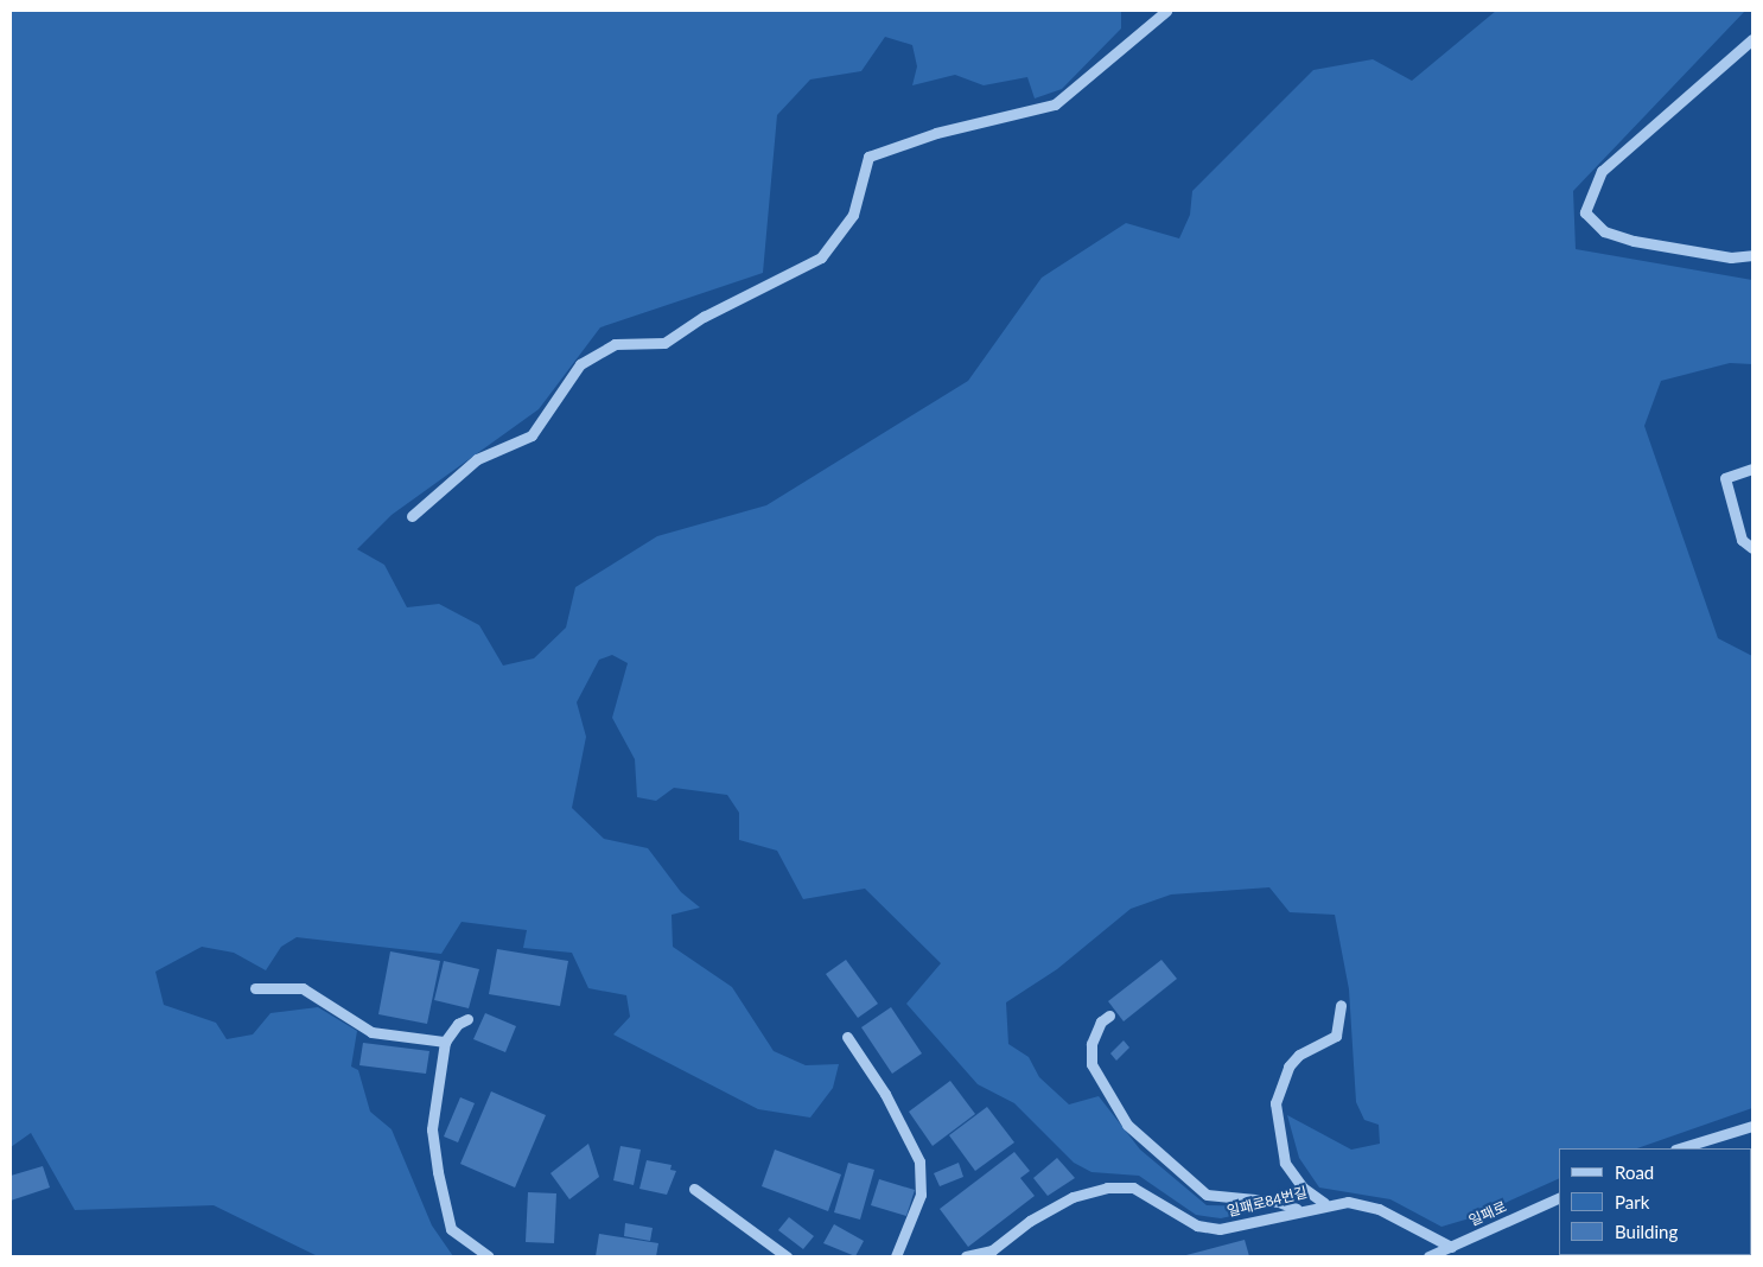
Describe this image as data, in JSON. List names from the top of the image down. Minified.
{"streets":{"street":["일패로84번길","일패로"]},"crossings":[["일패로84번길","일패로"]],"legend":["Road","Park","Building"]}
